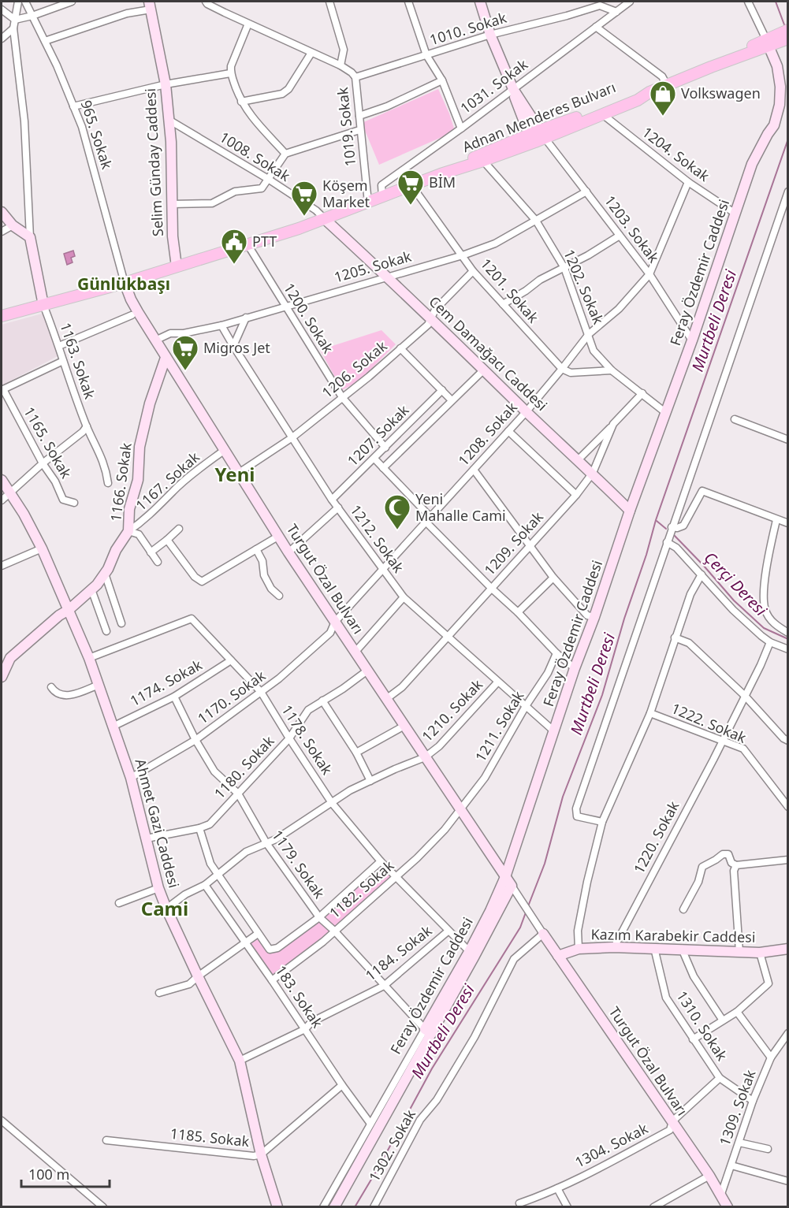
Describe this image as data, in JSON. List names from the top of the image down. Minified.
{"streets":{"main road":["Adnan Menderes Bulvarı"],"street":["1010. Sokak","1031. Sokak","1019. Sokak","965. Sokak","1204. Sokak","1008. Sokak","Selim Günday Caddesi","1203. Sokak","1205. Sokak","Feray Özdemir Caddesi","1202. Sokak","1201. Sokak","1200. Sokak","Cem Damağacı Caddesi","1163. Sokak","1206. Sokak","1208. Sokak","1207. Sokak","1165. Sokak","1167. Sokak","1166. Sokak","1212. Sokak","1209. Sokak","Turgut Özal Bulvarı","1174. Sokak","1170. Sokak","1210. Sokak","1222. Sokak","1211. Sokak","1178. Sokak","1180. Sokak","Ahmet Gazi Caddesi","1220. Sokak","1179. Sokak","1182. Sokak","Kazım Karabekir Caddesi","1184. Sokak","183. Sokak","1310. Sokak","1309. Sokak","1185. Sokak","1302. Sokak","1304. Sokak"]},"crossings":[["1010. Sokak","1031. Sokak"],["1010. Sokak","1019. Sokak"],["1031. Sokak","Adnan Menderes Bulvarı"],["Adnan Menderes Bulvarı","1019. Sokak"],["Adnan Menderes Bulvarı","965. Sokak"],["Adnan Menderes Bulvarı","1204. Sokak"],["Adnan Menderes Bulvarı","1008. Sokak"],["Adnan Menderes Bulvarı","Selim Günday Caddesi"],["Adnan Menderes Bulvarı","1203. Sokak"],["Adnan Menderes Bulvarı","Feray Özdemir Caddesi"],["Adnan Menderes Bulvarı","1202. Sokak"],["Adnan Menderes Bulvarı","1201. Sokak"],["Adnan Menderes Bulvarı","1200. Sokak"],["Adnan Menderes Bulvarı","Cem Damağacı Caddesi"],["Adnan Menderes Bulvarı","1163. Sokak"],["Adnan Menderes Bulvarı","Turgut Özal Bulvarı"],["965. Sokak","Turgut Özal Bulvarı"],["1204. Sokak","Feray Özdemir Caddesi"],["1204. Sokak","1208. Sokak"],["1008. Sokak","Selim Günday Caddesi"],["1008. Sokak","Cem Damağacı Caddesi"],["1203. Sokak","1205. Sokak"],["1203. Sokak","Feray Özdemir Caddesi"],["1203. Sokak","1208. Sokak"],["1205. Sokak","1202. Sokak"],["1205. Sokak","1201. Sokak"],["1205. Sokak","1200. Sokak"],["1205. Sokak","Cem Damağacı Caddesi"],["1205. Sokak","1212. Sokak"],["1205. Sokak","Turgut Özal Bulvarı"],["Feray Özdemir Caddesi","1202. Sokak"],["Feray Özdemir Caddesi","Cem Damağacı Caddesi"],["Feray Özdemir Caddesi","1212. Sokak"],["Feray Özdemir Caddesi","Turgut Özal Bulvarı"],["Feray Özdemir Caddesi","1178. Sokak"],["Feray Özdemir Caddesi","1179. Sokak"],["Feray Özdemir Caddesi","183. Sokak"],["1202. Sokak","1208. Sokak"],["1202. Sokak","1209. Sokak"],["1201. Sokak","1206. Sokak"],["1201. Sokak","1208. Sokak"],["1200. Sokak","1206. Sokak"],["1200. Sokak","1207. Sokak"],["Cem Damağacı Caddesi","1206. Sokak"],["Cem Damağacı Caddesi","1208. Sokak"],["Cem Damağacı Caddesi","1207. Sokak"],["Cem Damağacı Caddesi","1209. Sokak"],["1206. Sokak","1212. Sokak"],["1206. Sokak","Turgut Özal Bulvarı"],["1208. Sokak","1212. Sokak"],["1208. Sokak","Turgut Özal Bulvarı"],["1208. Sokak","1170. Sokak"],["1207. Sokak","1212. Sokak"],["1167. Sokak","1166. Sokak"],["1167. Sokak","Turgut Özal Bulvarı"],["1166. Sokak","Turgut Özal Bulvarı"],["1166. Sokak","Ahmet Gazi Caddesi"],["1212. Sokak","1209. Sokak"],["1212. Sokak","1210. Sokak"],["1212. Sokak","1211. Sokak"],["1209. Sokak","Turgut Özal Bulvarı"],["Turgut Özal Bulvarı","1170. Sokak"],["Turgut Özal Bulvarı","1210. Sokak"],["Turgut Özal Bulvarı","1211. Sokak"],["Turgut Özal Bulvarı","1180. Sokak"],["Turgut Özal Bulvarı","1182. Sokak"],["Turgut Özal Bulvarı","Kazım Karabekir Caddesi"],["Turgut Özal Bulvarı","1309. Sokak"],["Turgut Özal Bulvarı","1302. Sokak"],["Turgut Özal Bulvarı","1304. Sokak"],["1174. Sokak","1178. Sokak"],["1174. Sokak","Ahmet Gazi Caddesi"],["1174. Sokak","1179. Sokak"],["1170. Sokak","1178. Sokak"],["1170. Sokak","Ahmet Gazi Caddesi"],["1170. Sokak","1179. Sokak"],["1210. Sokak","1178. Sokak"],["1210. Sokak","Ahmet Gazi Caddesi"],["1210. Sokak","1179. Sokak"],["1210. Sokak","183. Sokak"],["1222. Sokak","1220. Sokak"],["1211. Sokak","1182. Sokak"],["1178. Sokak","1180. Sokak"],["1178. Sokak","Ahmet Gazi Caddesi"],["1178. Sokak","1182. Sokak"],["1178. Sokak","1184. Sokak"],["1180. Sokak","Ahmet Gazi Caddesi"],["1180. Sokak","1179. Sokak"],["Ahmet Gazi Caddesi","1184. Sokak"],["Ahmet Gazi Caddesi","1185. Sokak"],["1220. Sokak","Kazım Karabekir Caddesi"],["1179. Sokak","1182. Sokak"],["1179. Sokak","1184. Sokak"],["1182. Sokak","183. Sokak"],["Kazım Karabekir Caddesi","1310. Sokak"],["1184. Sokak","183. Sokak"],["183. Sokak","1185. Sokak"],["1310. Sokak","1309. Sokak"],["1310. Sokak","1304. Sokak"]],"districts":["Günlükbaşı","Yeni","Cami"],"water":["Murtbeli Deresi","Çerçi Deresi"],"places":{"shop":["Volkswagen"],"supermarket":["BİM","Köşem Market","Migros Jet"],"public building":["PTT"],"mosque":["Yeni Mahalle Cami"]},"scale_bar":"100 m"}
